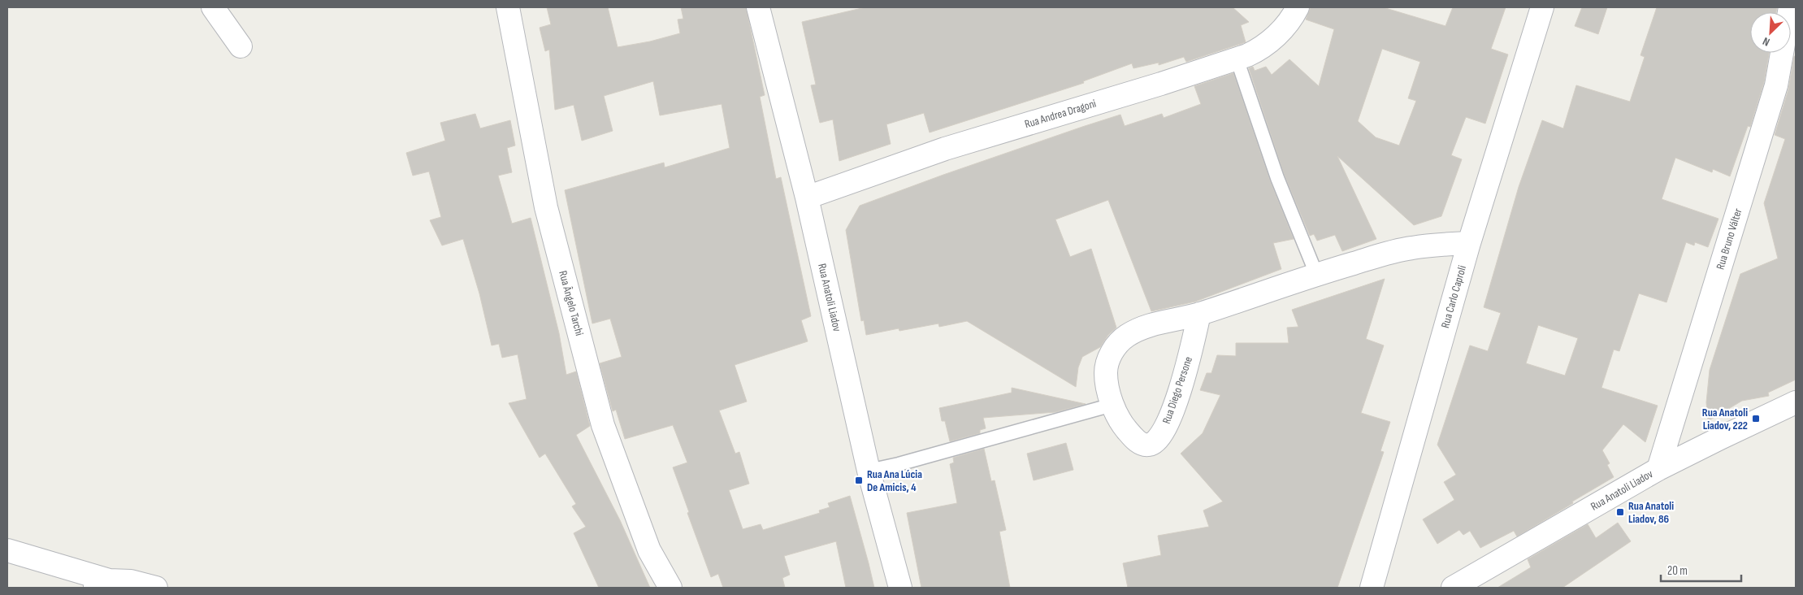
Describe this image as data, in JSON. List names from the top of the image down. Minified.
{"streets":{"street":["Rua Andrea Dragoni","Rua Bruno Válter","Rua Carlo Caproli","Rua Anatoli Liadov","Rua Ângelo Tarchi","Rua Diego Persone"]},"crossings":[["Rua Andrea Dragoni","Rua Anatoli Liadov"],["Rua Bruno Válter","Rua Anatoli Liadov"],["Rua Carlo Caproli","Rua Diego Persone"]],"places":{"transit":["Rua Anatoli Liadov, 222","Rua Ana Lúcia De Amicis, 4","Rua Anatoli Liadov, 86"]},"scale_bar":"20 m","north":"bottom left"}
